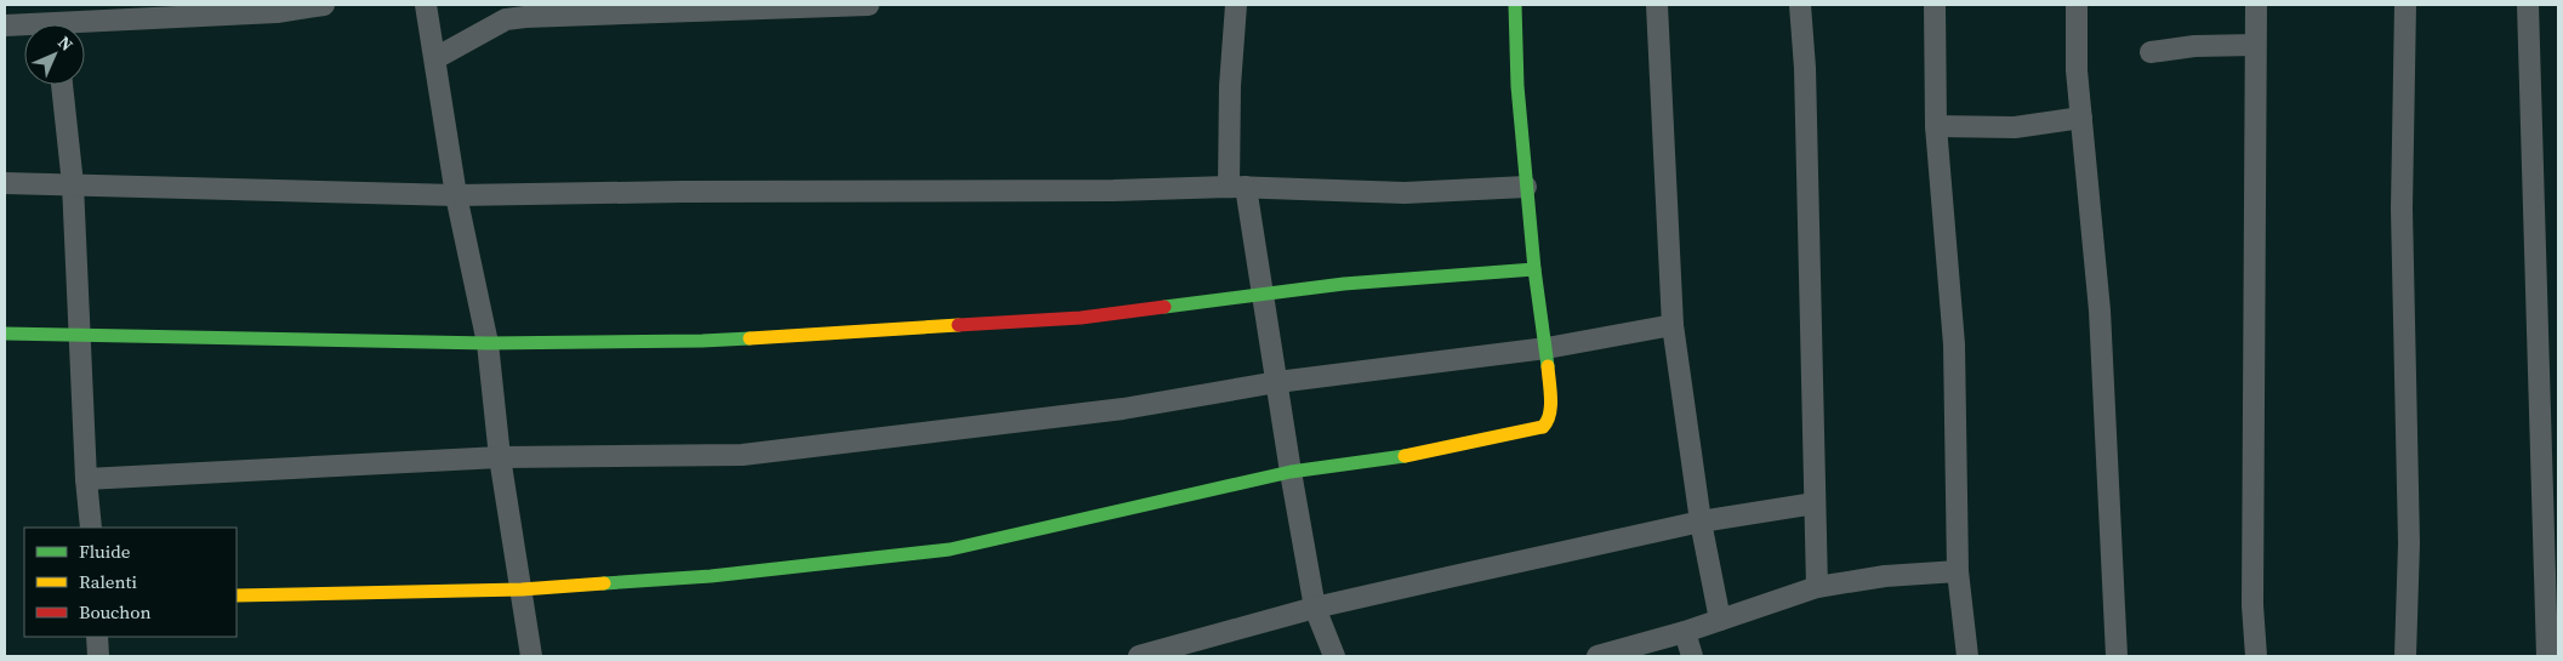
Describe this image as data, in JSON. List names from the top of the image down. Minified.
{"legend":["Fluide","Ralenti","Bouchon"],"north":"top right"}
